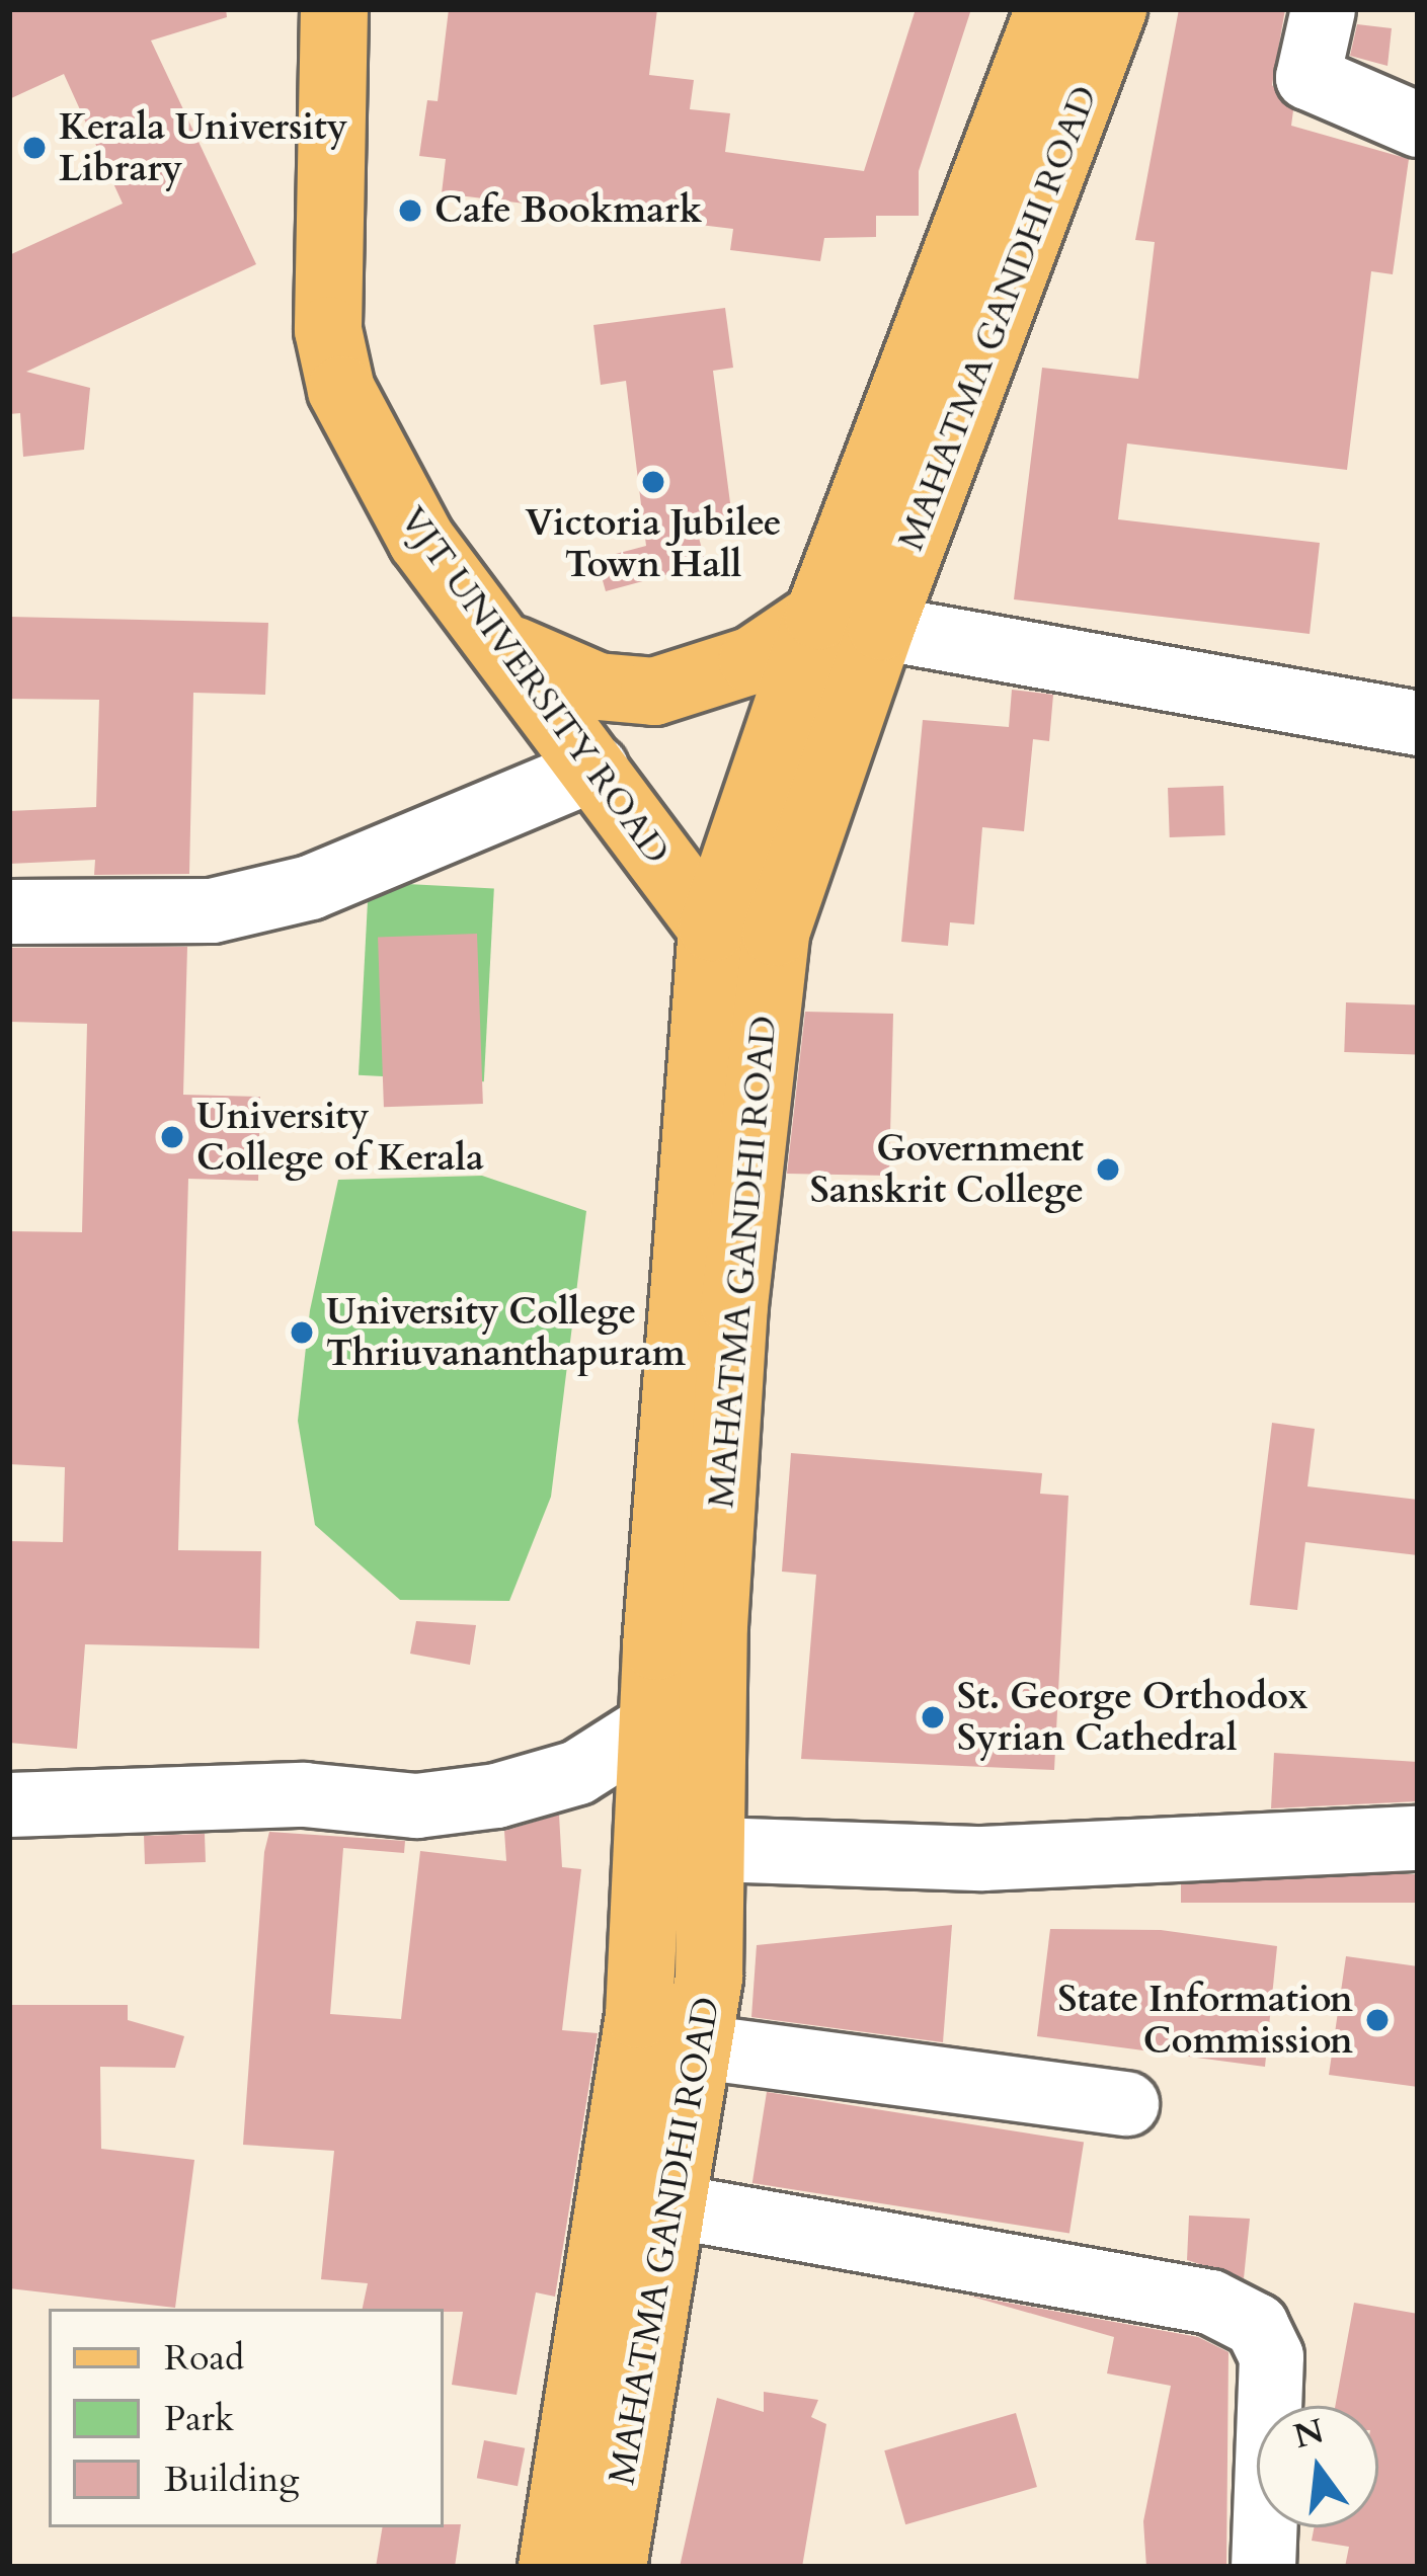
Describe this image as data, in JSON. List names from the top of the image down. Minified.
{"streets":{"main road":["MAHATMA GANDHI ROAD","VJT UNIVERSITY ROAD"]},"crossings":[["MAHATMA GANDHI ROAD","VJT UNIVERSITY ROAD"]],"places":["Kerala University Library","Cafe Bookmark","Victoria Jubilee Town Hall","University College of Kerala","Government Sanskrit College","University College Thriuvananthapuram","St. George Orthodox Syrian Cathedral","State Information Commission"],"legend":["Road","Park","Building"],"north":"top"}
